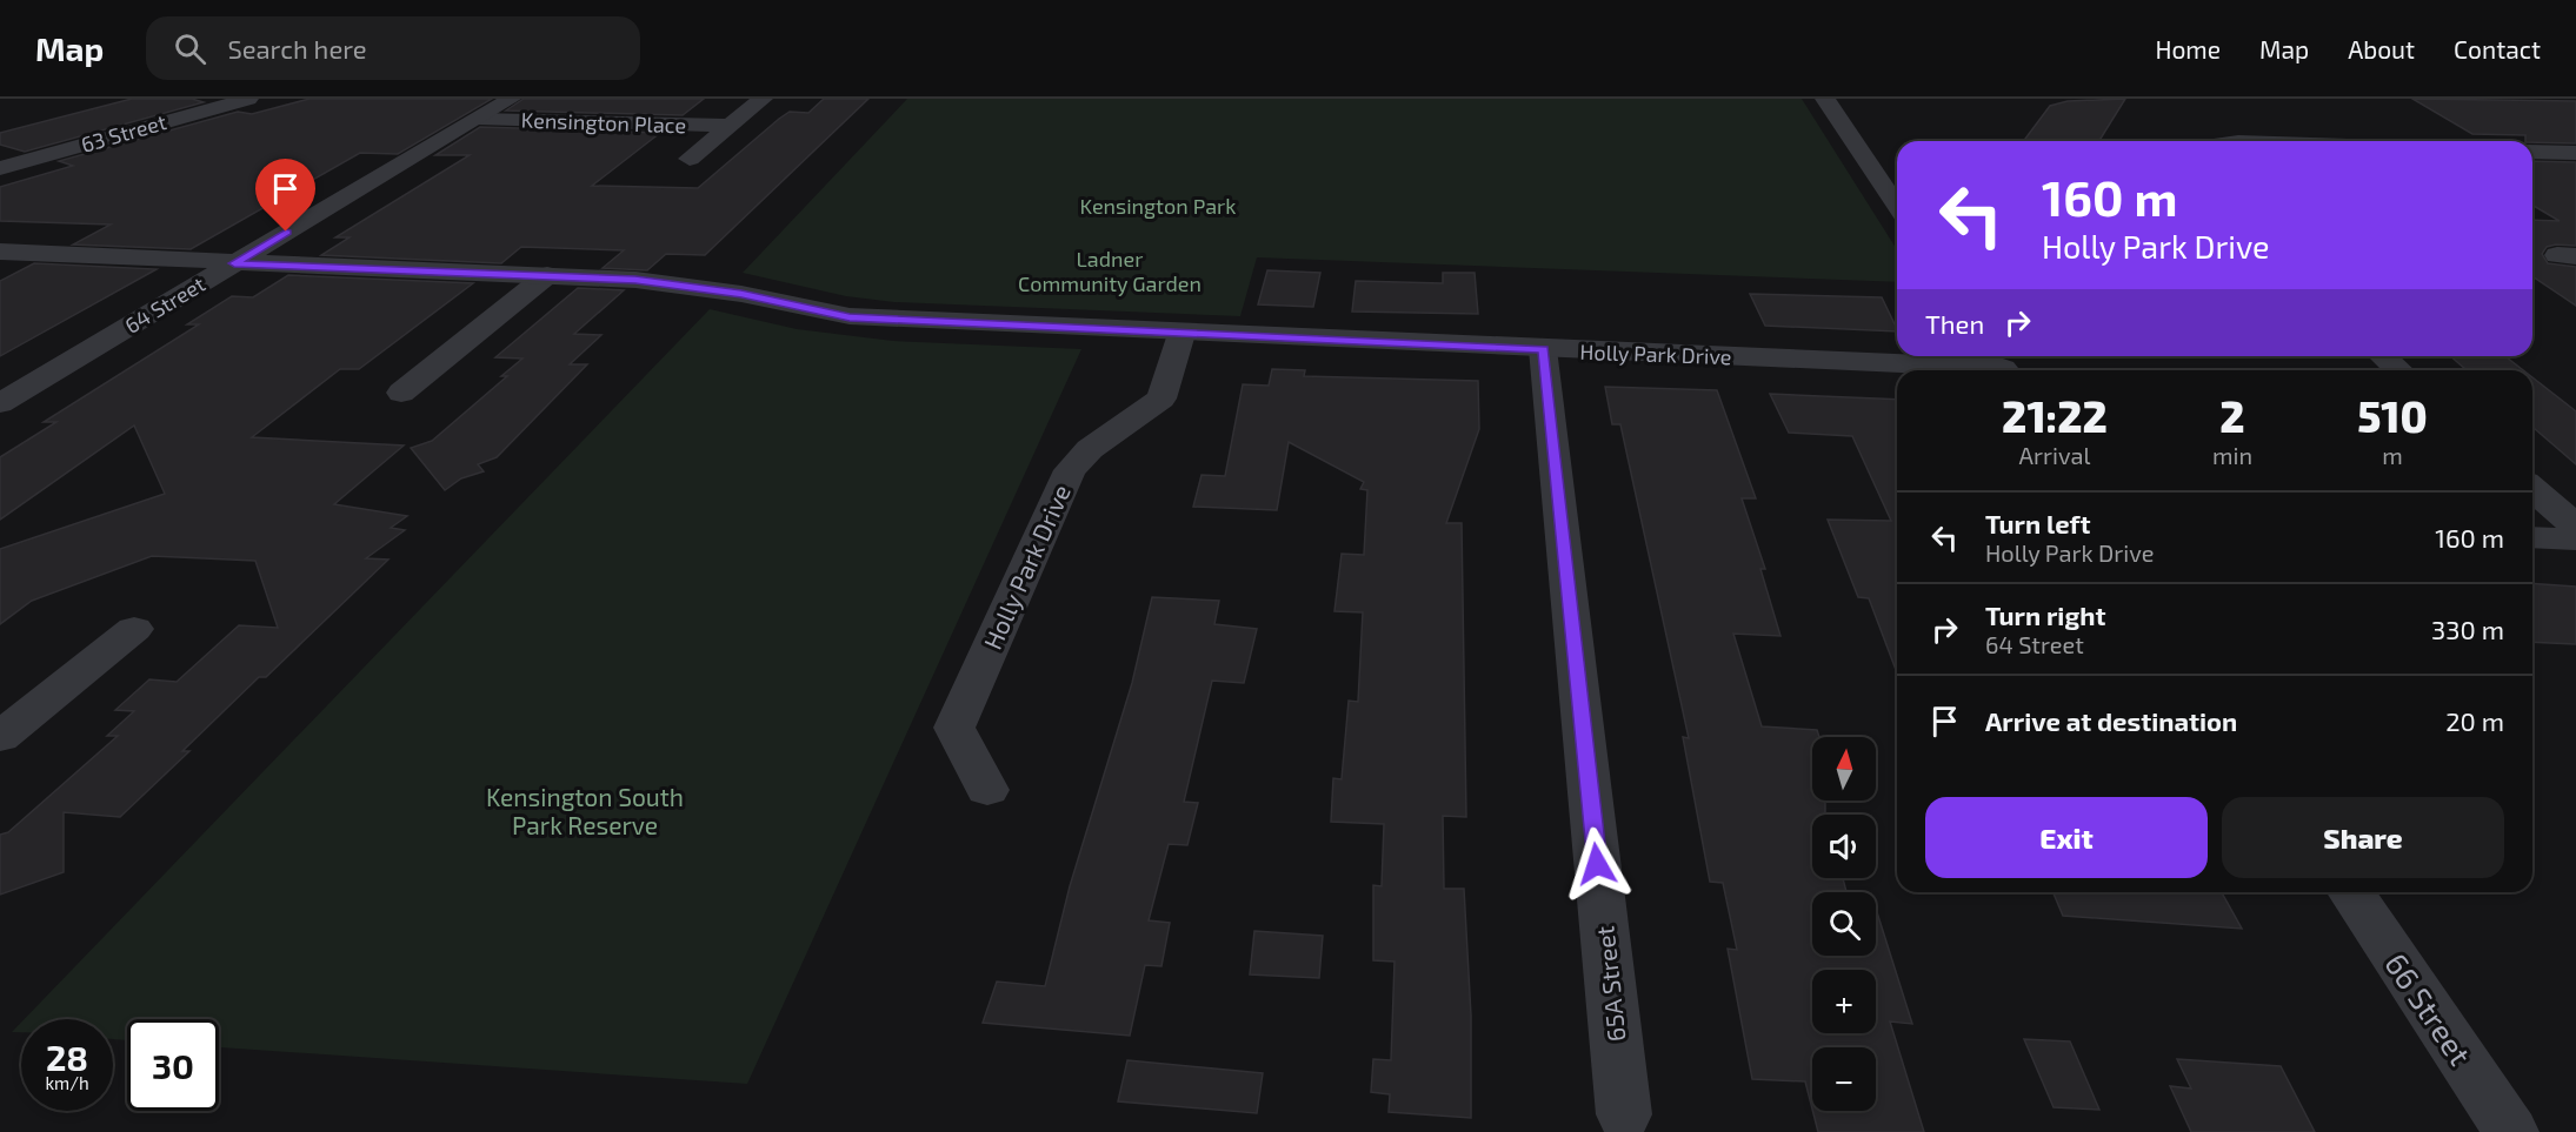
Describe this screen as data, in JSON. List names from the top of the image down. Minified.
{"streets":{"street":["Kensington Place","63 Street","64 Street","Holly Park Drive","65A Street","66 Street"]},"crossings":[["Kensington Place","64 Street"],["64 Street","Holly Park Drive"],["Holly Park Drive","65A Street"]],"parks":["Kensington Park","Ladner Community Garden","Kensington South Park Reserve"],"north":"top","page":{"header":"Map","search":"Search here","nav":["Home","Map","About","Contact"],"turn":["160 m","Holly Park Drive"],"then":"Then","eta":["21:22","Arrival","2","min","510","m"],"list":[{"name":"Turn left","note":"Holly Park Drive","value":"160 m"},{"name":"Turn right","note":"64 Street","value":"330 m"},{"name":"Arrive at destination","value":"20 m"}],"map_buttons":["+","−"],"buttons":["Exit","Share"],"speed":"28 km/h","limit":"30"}}
